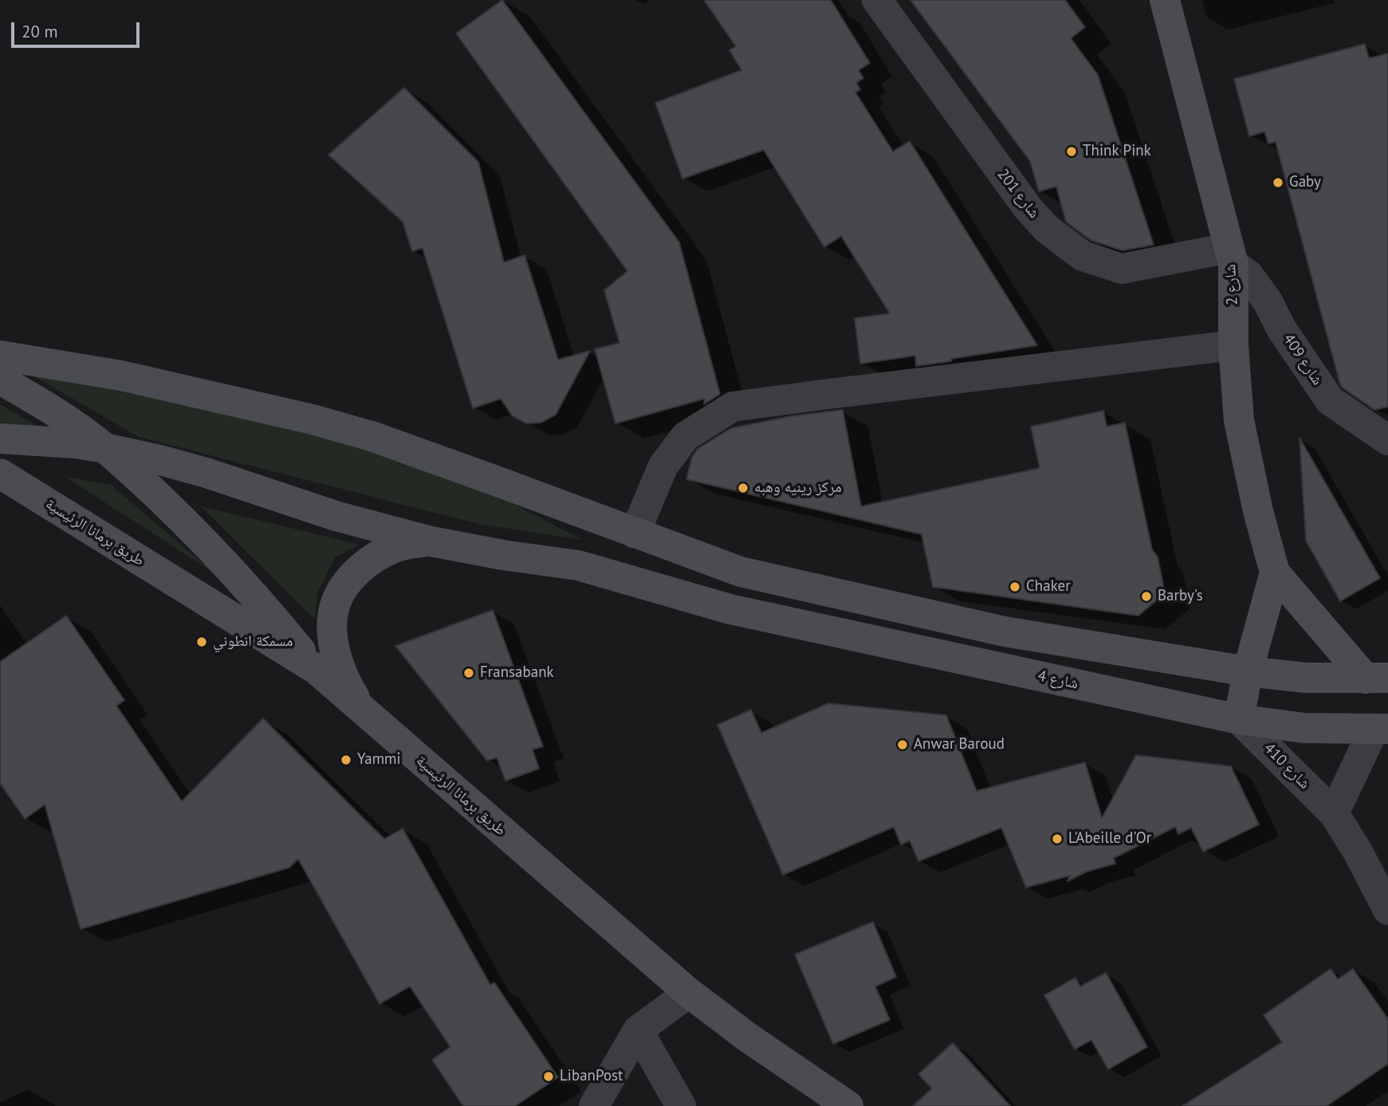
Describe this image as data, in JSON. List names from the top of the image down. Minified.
{"streets":{"main road":["شارع 2","طريق برمانا الرئيسية","شارع 4"],"street":["شارع 201","شارع 409","شارع 410"]},"crossings":[["شارع 201","شارع 2"],["شارع 201","شارع 409"],["شارع 2","شارع 409"],["شارع 4","شارع 410"]],"places":["Think Pink","Gaby","مركز رينيه وهبه","Chaker","Barby's","مسمكة انطوني","Fransabank","Anwar Baroud","Yammi","L'Abeille d'Or","LibanPost"],"scale_bar":"20 m"}
